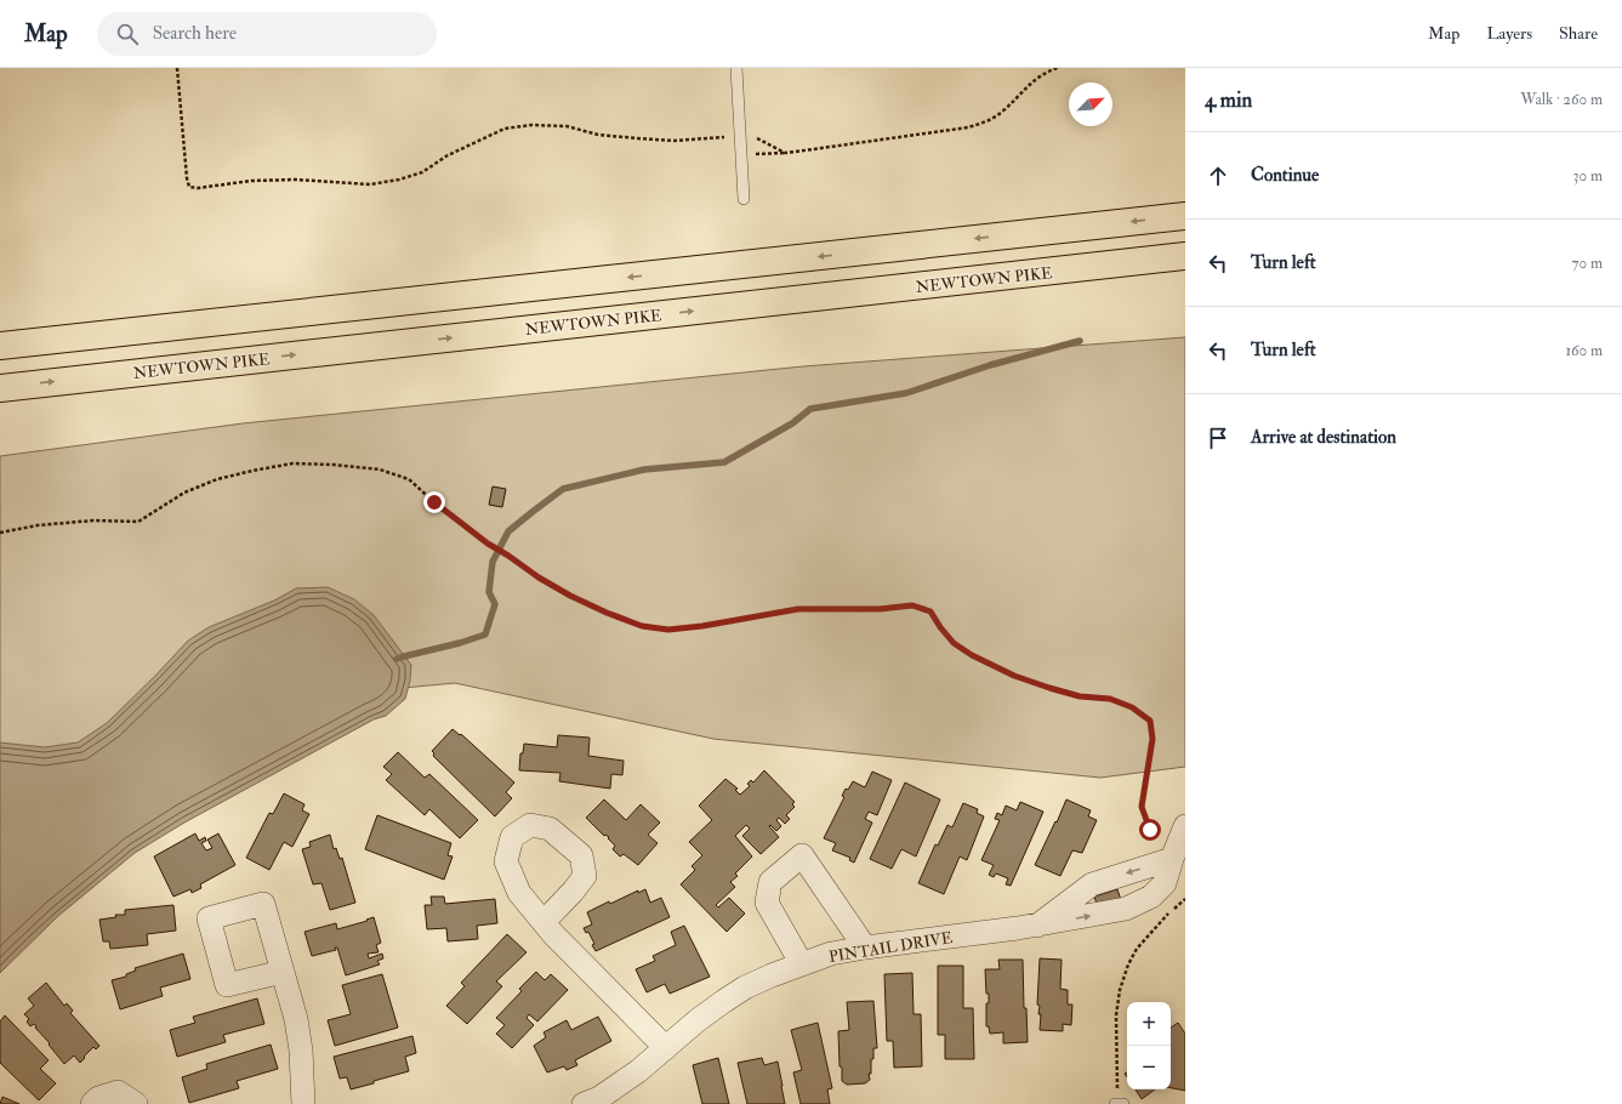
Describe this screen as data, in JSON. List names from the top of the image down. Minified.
{"streets":{"highway":["NEWTOWN PIKE"],"street":["PINTAIL DRIVE"]},"north":"top right","page":{"header":"Map","search":"Search here","nav":["Map","Layers","Share"],"heading":["4 min","Walk · 260 m"],"list":[["Continue","30 m"],["Turn left","70 m"],["Turn left","160 m"],"Arrive at destination"],"map_buttons":["+","−"]}}
